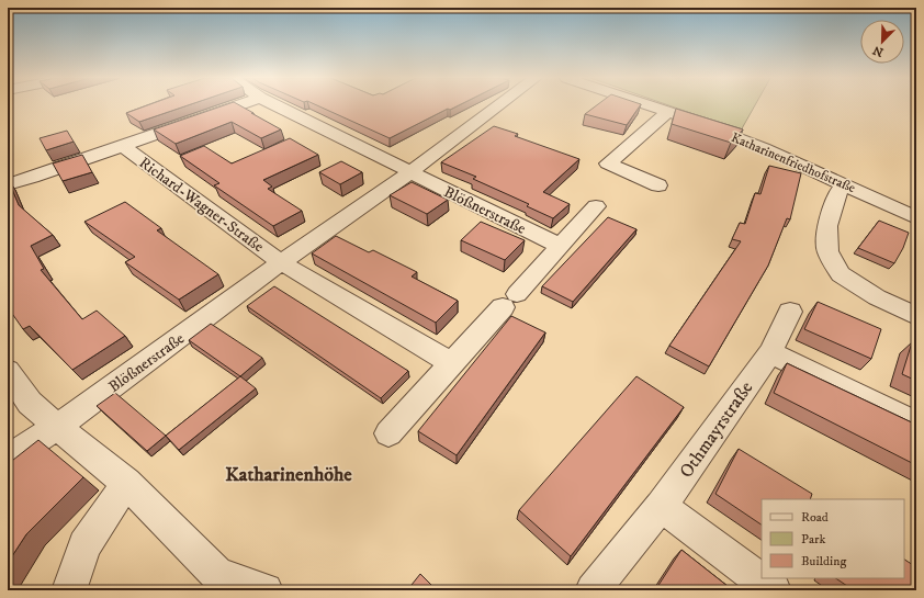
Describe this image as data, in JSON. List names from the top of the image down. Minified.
{"streets":{"street":["Katharinenfriedhofstraße","Richard-Wagner-Straße","Blößnerstraße","Othmayrstraße"]},"crossings":[["Richard-Wagner-Straße","Blößnerstraße"]],"districts":["Katharinenhöhe"],"legend":["Road","Park","Building"],"north":"bottom left"}
